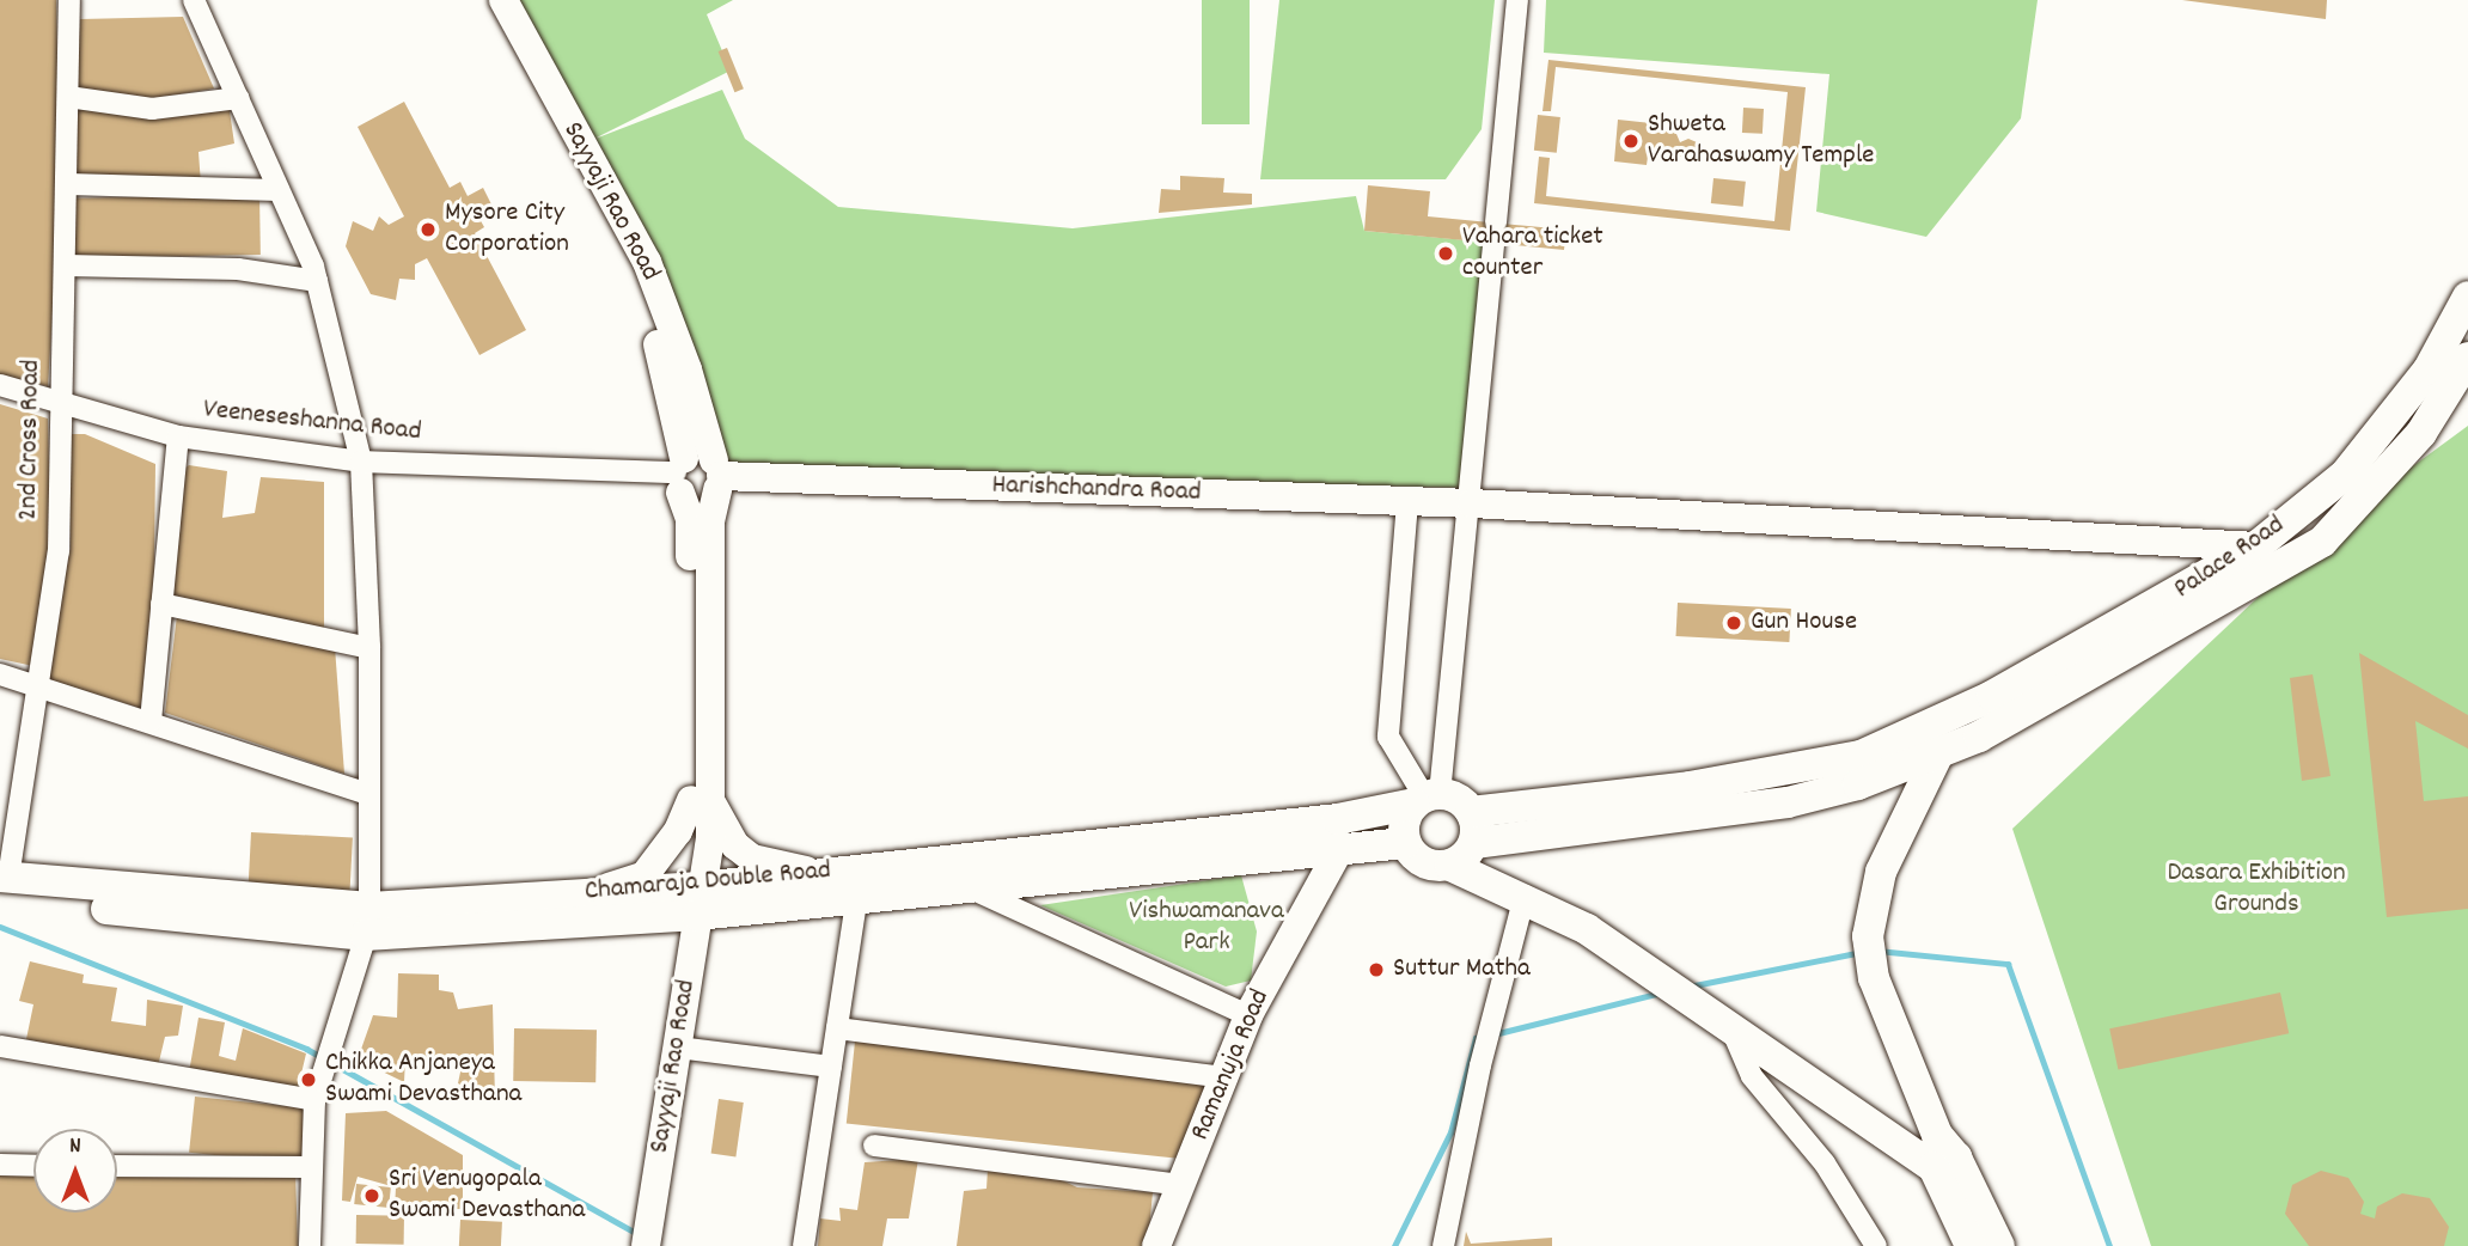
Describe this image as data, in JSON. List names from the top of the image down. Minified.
{"streets":{"main road":["Sayyaji Rao Road","Harishchandra Road","Palace Road","Chamaraja Double Road","Ramanuja Road"],"street":["Veeneseshanna Road","2nd Cross Road"]},"crossings":[["Sayyaji Rao Road","Veeneseshanna Road"],["Sayyaji Rao Road","Harishchandra Road"],["Sayyaji Rao Road","Chamaraja Double Road"],["Veeneseshanna Road","2nd Cross Road"],["2nd Cross Road","Chamaraja Double Road"],["Harishchandra Road","Palace Road"]],"parks":["Dasara Exhibition Grounds","Vishwamanava Park"],"places":["Shweta Varahaswamy Temple","Mysore City Corporation","Vahara ticket counter","Gun House","Suttur Matha","Chikka Anjaneya Swami Devasthana","Sri Venugopala Swami Devasthana"],"north":"top"}
